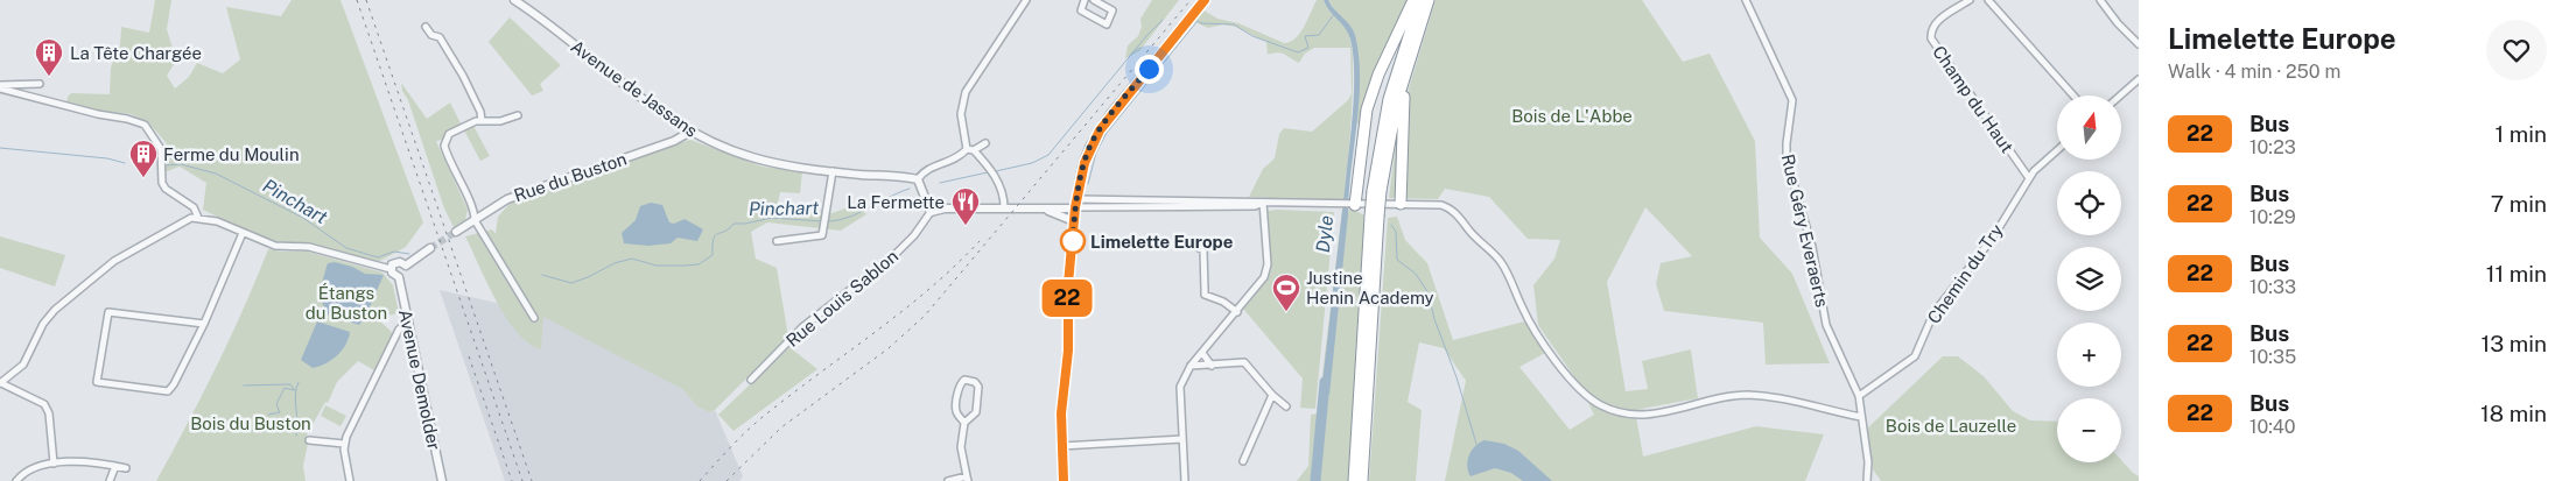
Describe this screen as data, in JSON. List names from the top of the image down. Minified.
{"streets":{"street":["Avenue de Jassans","Champ du Haut","Rue du Buston","Rue Géry Everaerts","Chemin du Try","Rue Louis Sablon","Avenue Demolder"]},"crossings":[["Avenue de Jassans","Rue du Buston"],["Champ du Haut","Chemin du Try"],["Rue Géry Everaerts","Chemin du Try"]],"water":["Pinchart","Dyle"],"parks":["Bois de L'Abbe","Étangs du Buston","Bois du Buston","Bois de Lauzelle"],"places":{"building":["La Tête Chargée","Ferme du Moulin"],"restaurant":["La Fermette"],"other":["Limelette Europe"],"sports":["Justine Henin Academy"]},"lines":["bus line 22"],"north":"top","page":{"on_map":"22","heading":["Limelette Europe","Walk · 4 min · 250 m"],"map_buttons":["+","−"],"list":[{"mark":"22","name":"Bus","note":"10:23","value":"1 min"},{"mark":"22","name":"Bus","note":"10:29","value":"7 min"},{"mark":"22","name":"Bus","note":"10:33","value":"11 min"},{"mark":"22","name":"Bus","note":"10:35","value":"13 min"},{"mark":"22","name":"Bus","note":"10:40","value":"18 min"}]}}
